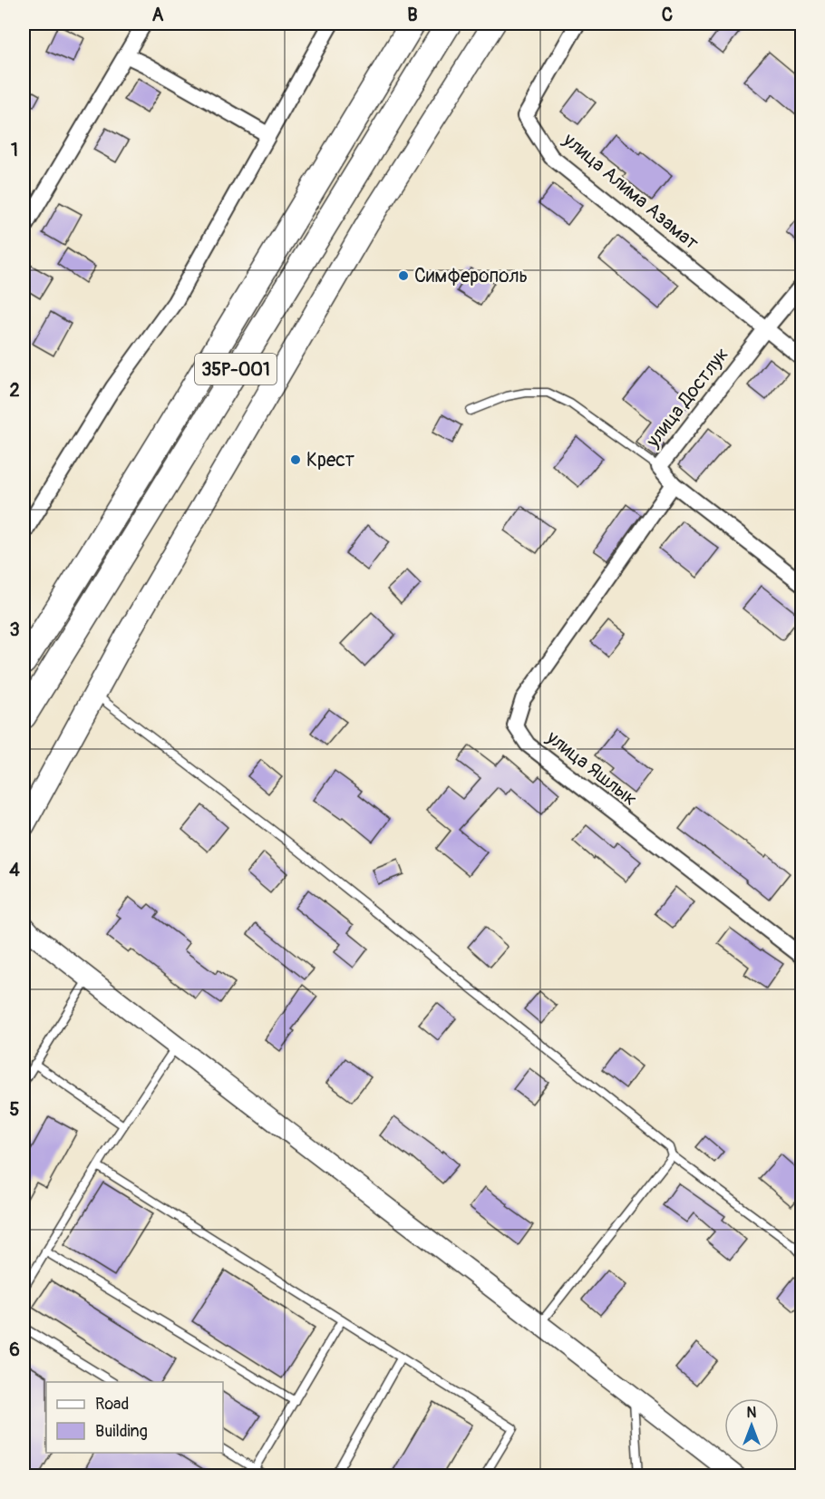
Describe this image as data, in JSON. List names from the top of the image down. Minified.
{"streets":{"main road":["35Р-001"],"street":["улица Алима Азамат","улица Достлук","улица Яшлык"]},"crossings":[["улица Алима Азамат","улица Достлук"],["улица Достлук","улица Яшлык"]],"places":["Симферополь","Крест"],"legend":["Road","Building"],"north":"top","grid":{"columns":["A","B","C"],"rows":["1","2","3","4","5","6"]}}
